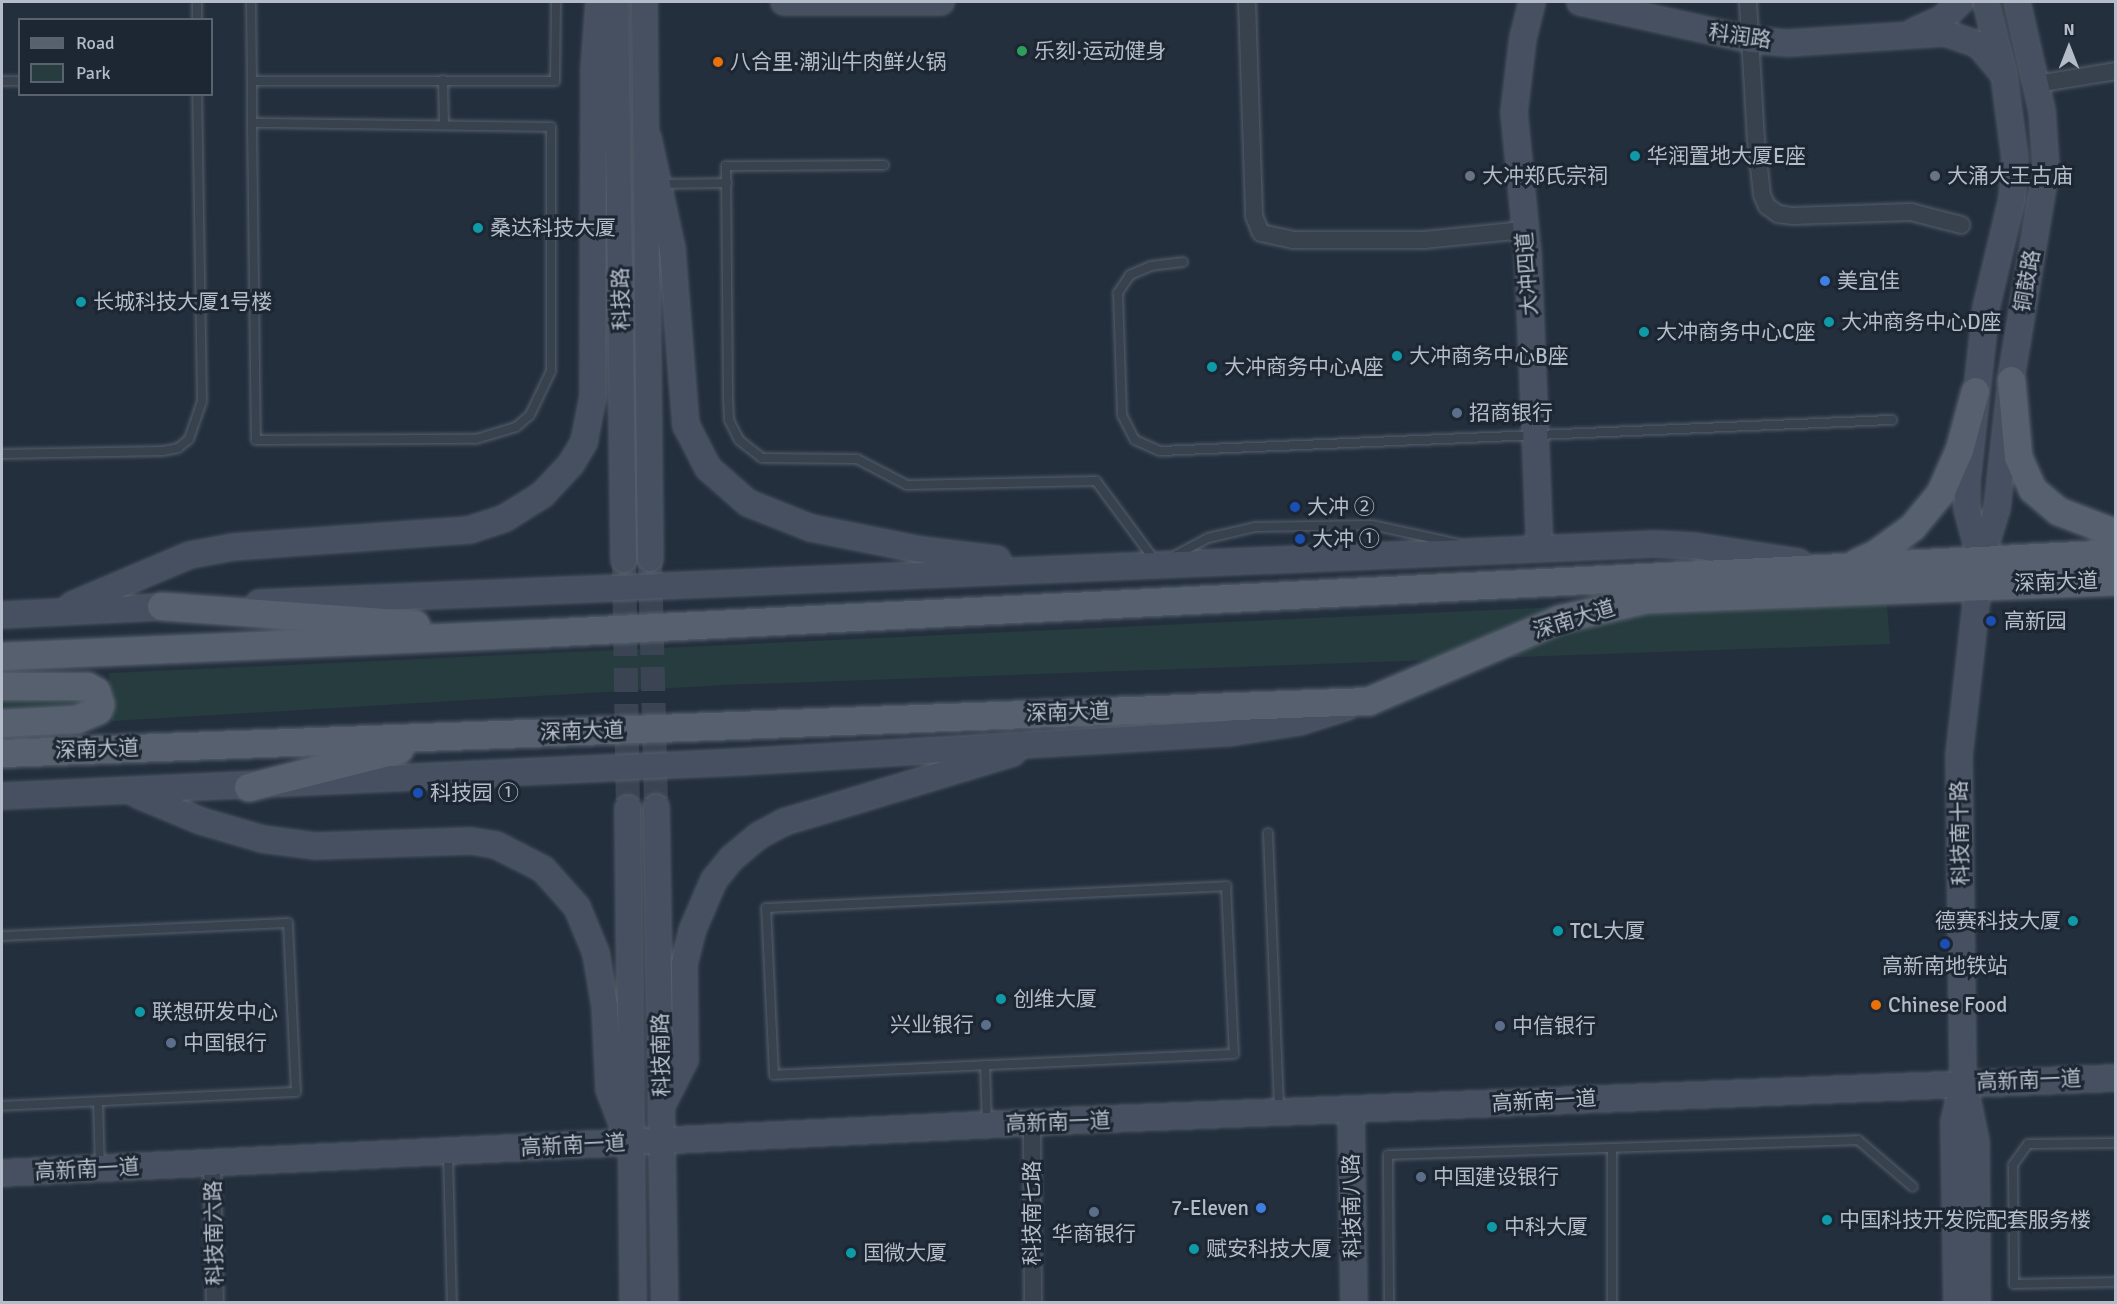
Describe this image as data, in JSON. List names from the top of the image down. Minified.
{"streets":{"main road":["科润路","大冲四道","铜鼓路","科技路","深南大道","科技南十路","科技南路","高新南一道","科技南八路"],"street":["科技南七路","科技南六路"]},"crossings":[["科润路","铜鼓路"],["铜鼓路","深南大道"],["铜鼓路","科技南十路"],["深南大道","科技南十路"],["科技南十路","高新南一道"],["科技南路","高新南一道"],["高新南一道","科技南八路"],["高新南一道","科技南七路"],["高新南一道","科技南六路"]],"places":["乐刻·运动健身","八合里·潮汕牛肉鲜火锅","华润置地大厦E座","大冲郑氏宗祠","大涌大王古庙","桑达科技大厦","美宜佳","长城科技大厦1号楼","大冲商务中心D座","大冲商务中心C座","大冲商务中心B座","大冲商务中心A座","招商银行","大冲 ②","大冲 ①","高新园","科技园 ①","德赛科技大厦","TCL大厦","高新南地铁站","创维大厦","Chinese Food","联想研发中心","兴业银行","中信银行","中国银行","中国建设银行","7-Eleven","华商银行","中国科技开发院配套服务楼","中科大厦","赋安科技大厦","国微大厦"],"legend":["Road","Park"],"north":"top"}
